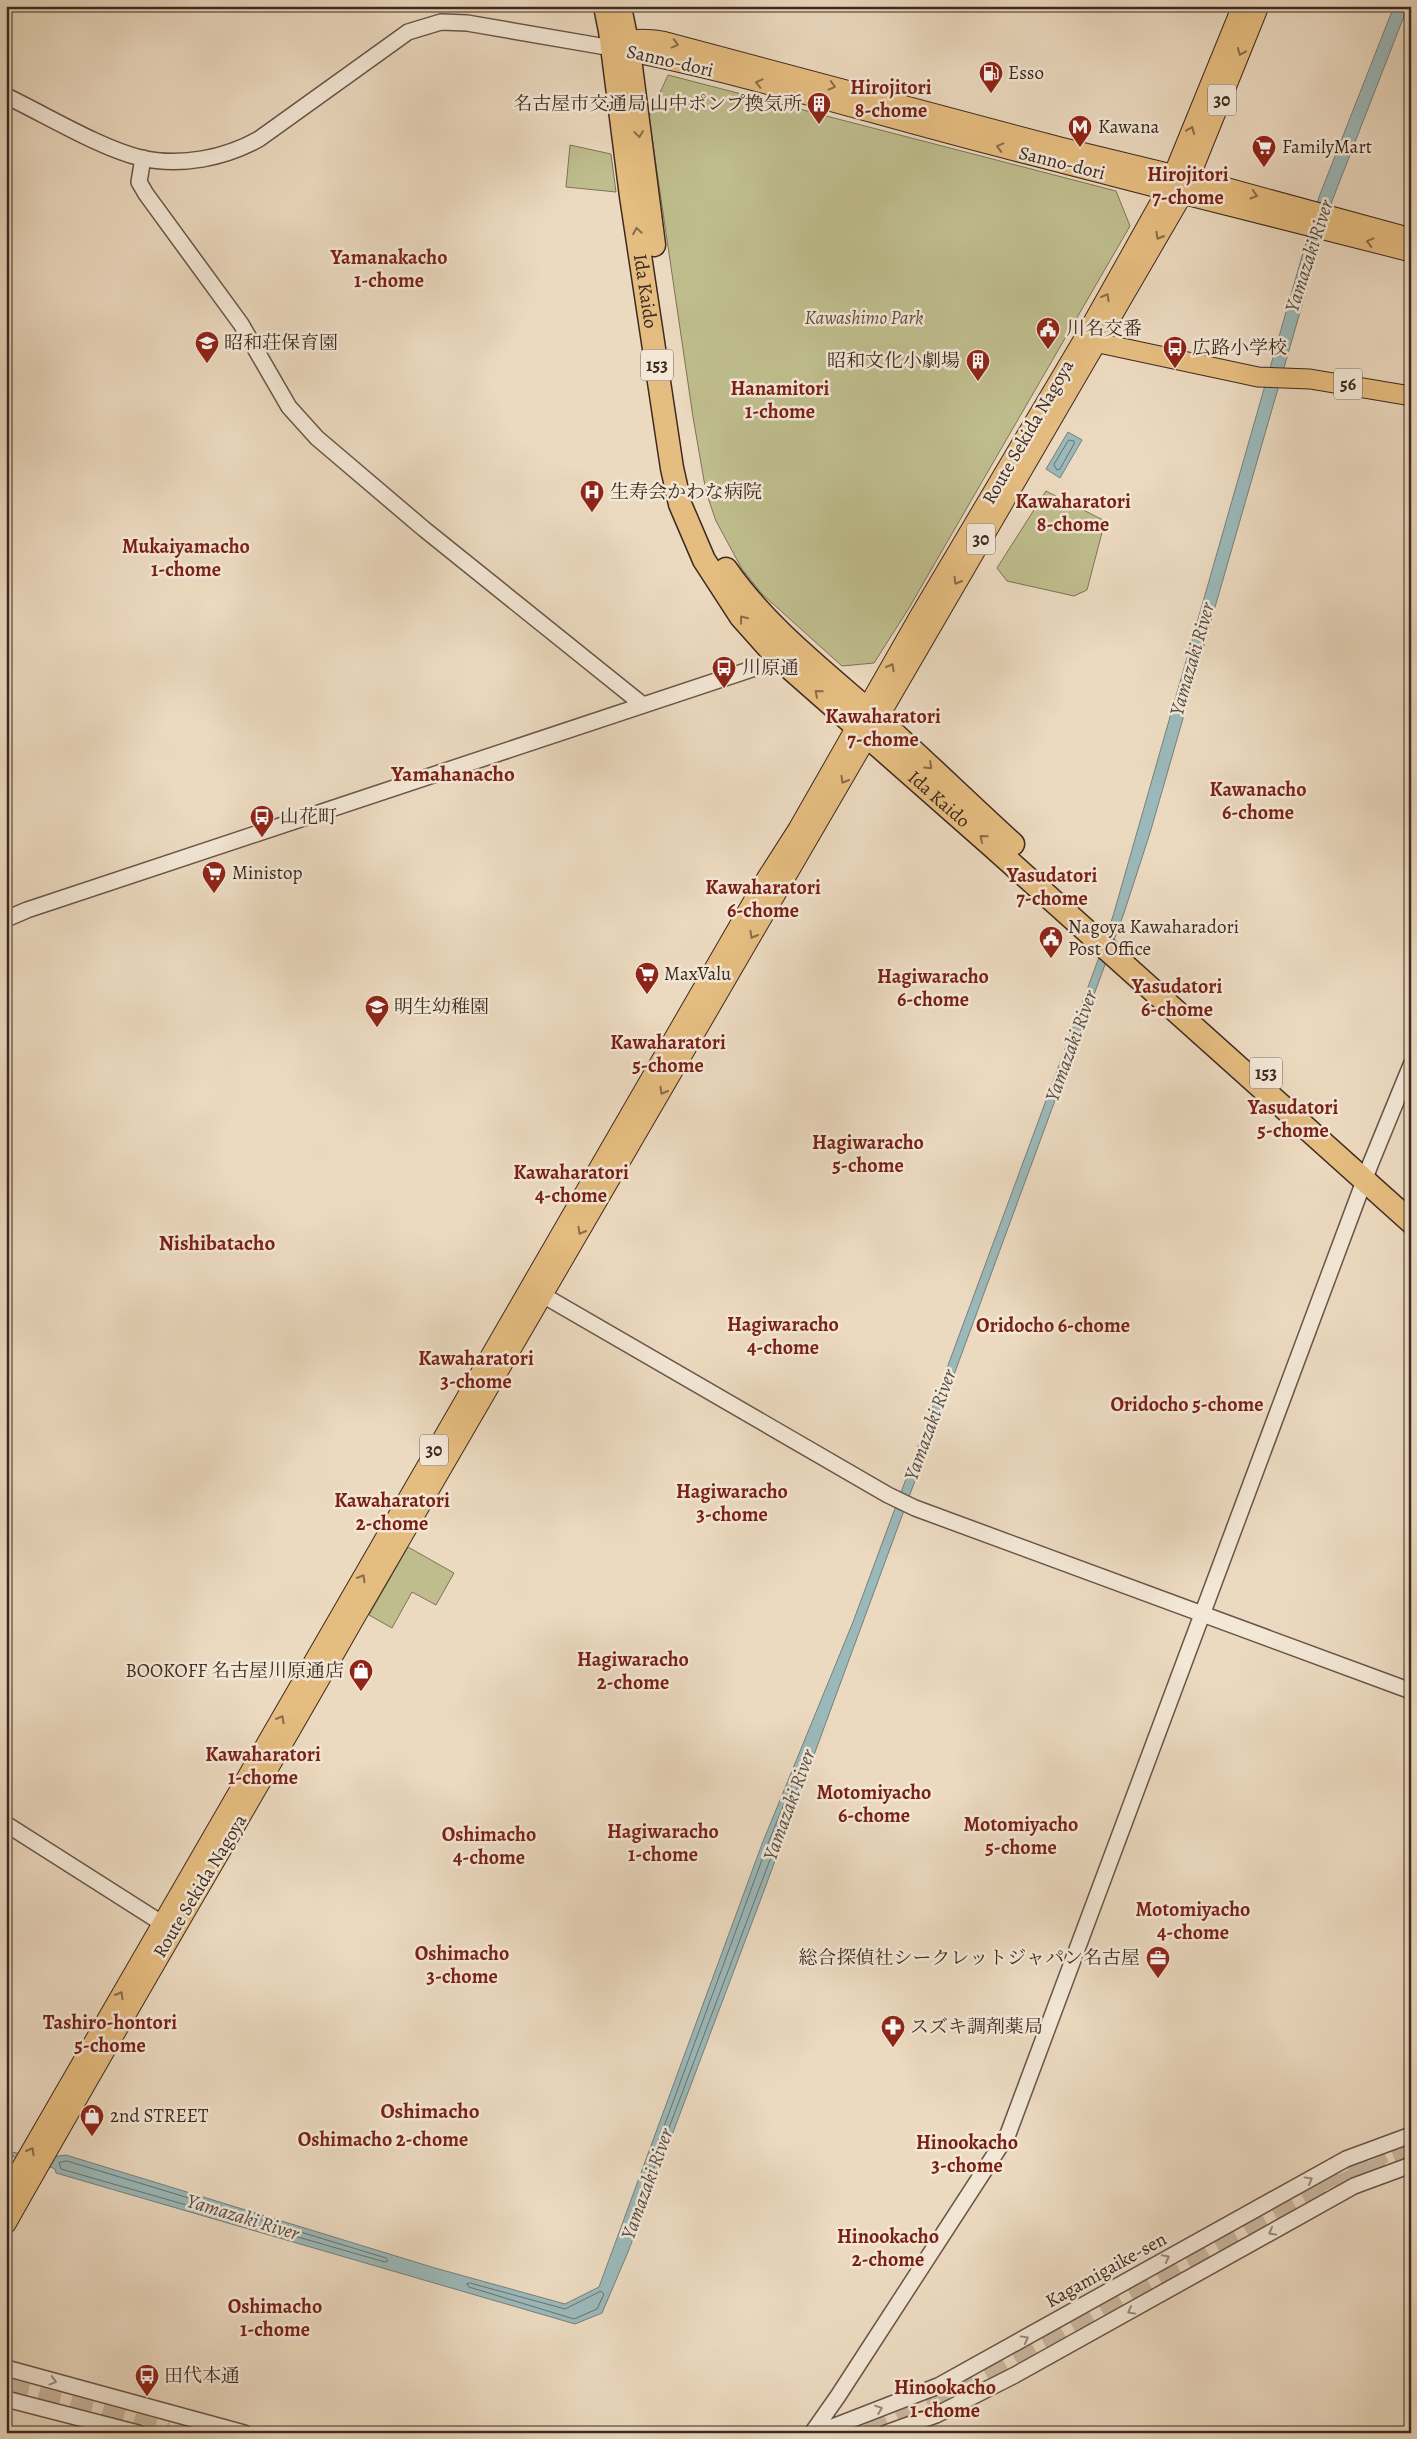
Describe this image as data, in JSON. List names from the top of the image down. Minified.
{"streets":{"highway":["Ida Kaido","153"],"main road":["Sanno-dori","30","56","Route Sekida Nagoya"],"street":["Kagamigaike-sen"]},"crossings":[["Sanno-dori","Ida Kaido"],["Sanno-dori","Route Sekida Nagoya"],["Ida Kaido","Route Sekida Nagoya"],["56","Route Sekida Nagoya"]],"districts":["Hirojitori 8-chome","Hirojitori 7-chome","Yamanakacho 1-chome","Hanamitori 1-chome","Kawaharatori 8-chome","Mukaiyamacho 1-chome","Kawaharatori 7-chome","Yamahanacho","Kawanacho 6-chome","Yasudatori 7-chome","Kawaharatori 6-chome","Hagiwaracho 6-chome","Yasudatori 6-chome","Kawaharatori 5-chome","Yasudatori 5-chome","Hagiwaracho 5-chome","Kawaharatori 4-chome","Nishibatacho","Hagiwaracho 4-chome","Oridocho 6-chome","Kawaharatori 3-chome","Oridocho 5-chome","Hagiwaracho 3-chome","Kawaharatori 2-chome","Hagiwaracho 2-chome","Kawaharatori 1-chome","Motomiyacho 6-chome","Motomiyacho 5-chome","Hagiwaracho 1-chome","Oshimacho 4-chome","Motomiyacho 4-chome","Oshimacho 3-chome","Tashiro-hontori 5-chome","Oshimacho","Oshimacho 2-chome","Hinookacho 3-chome","Hinookacho 2-chome","Oshimacho 1-chome","Hinookacho 1-chome"],"water":["Yamazaki River"],"parks":["Kawashimo Park"],"places":{"fuel station":["Esso"],"building":["名古屋市交通局 山中ポンプ換気所","昭和文化小劇場"],"metro station":["Kawana"],"supermarket":["FamilyMart","Ministop","MaxValu"],"public building":["川名交番","Nagoya Kawaharadori Post Office"],"school or university":["昭和荘保育園","明生幼稚園"],"bus stop":["広路小学校","川原通","山花町","田代本通"],"hospital":["生寿会かわな病院"],"shop":["BOOKOFF 名古屋川原通店","2nd STREET"],"office":["総合探偵社シークレットジャパン名古屋"],"pharmacy":["スズキ調剤薬局"]}}
